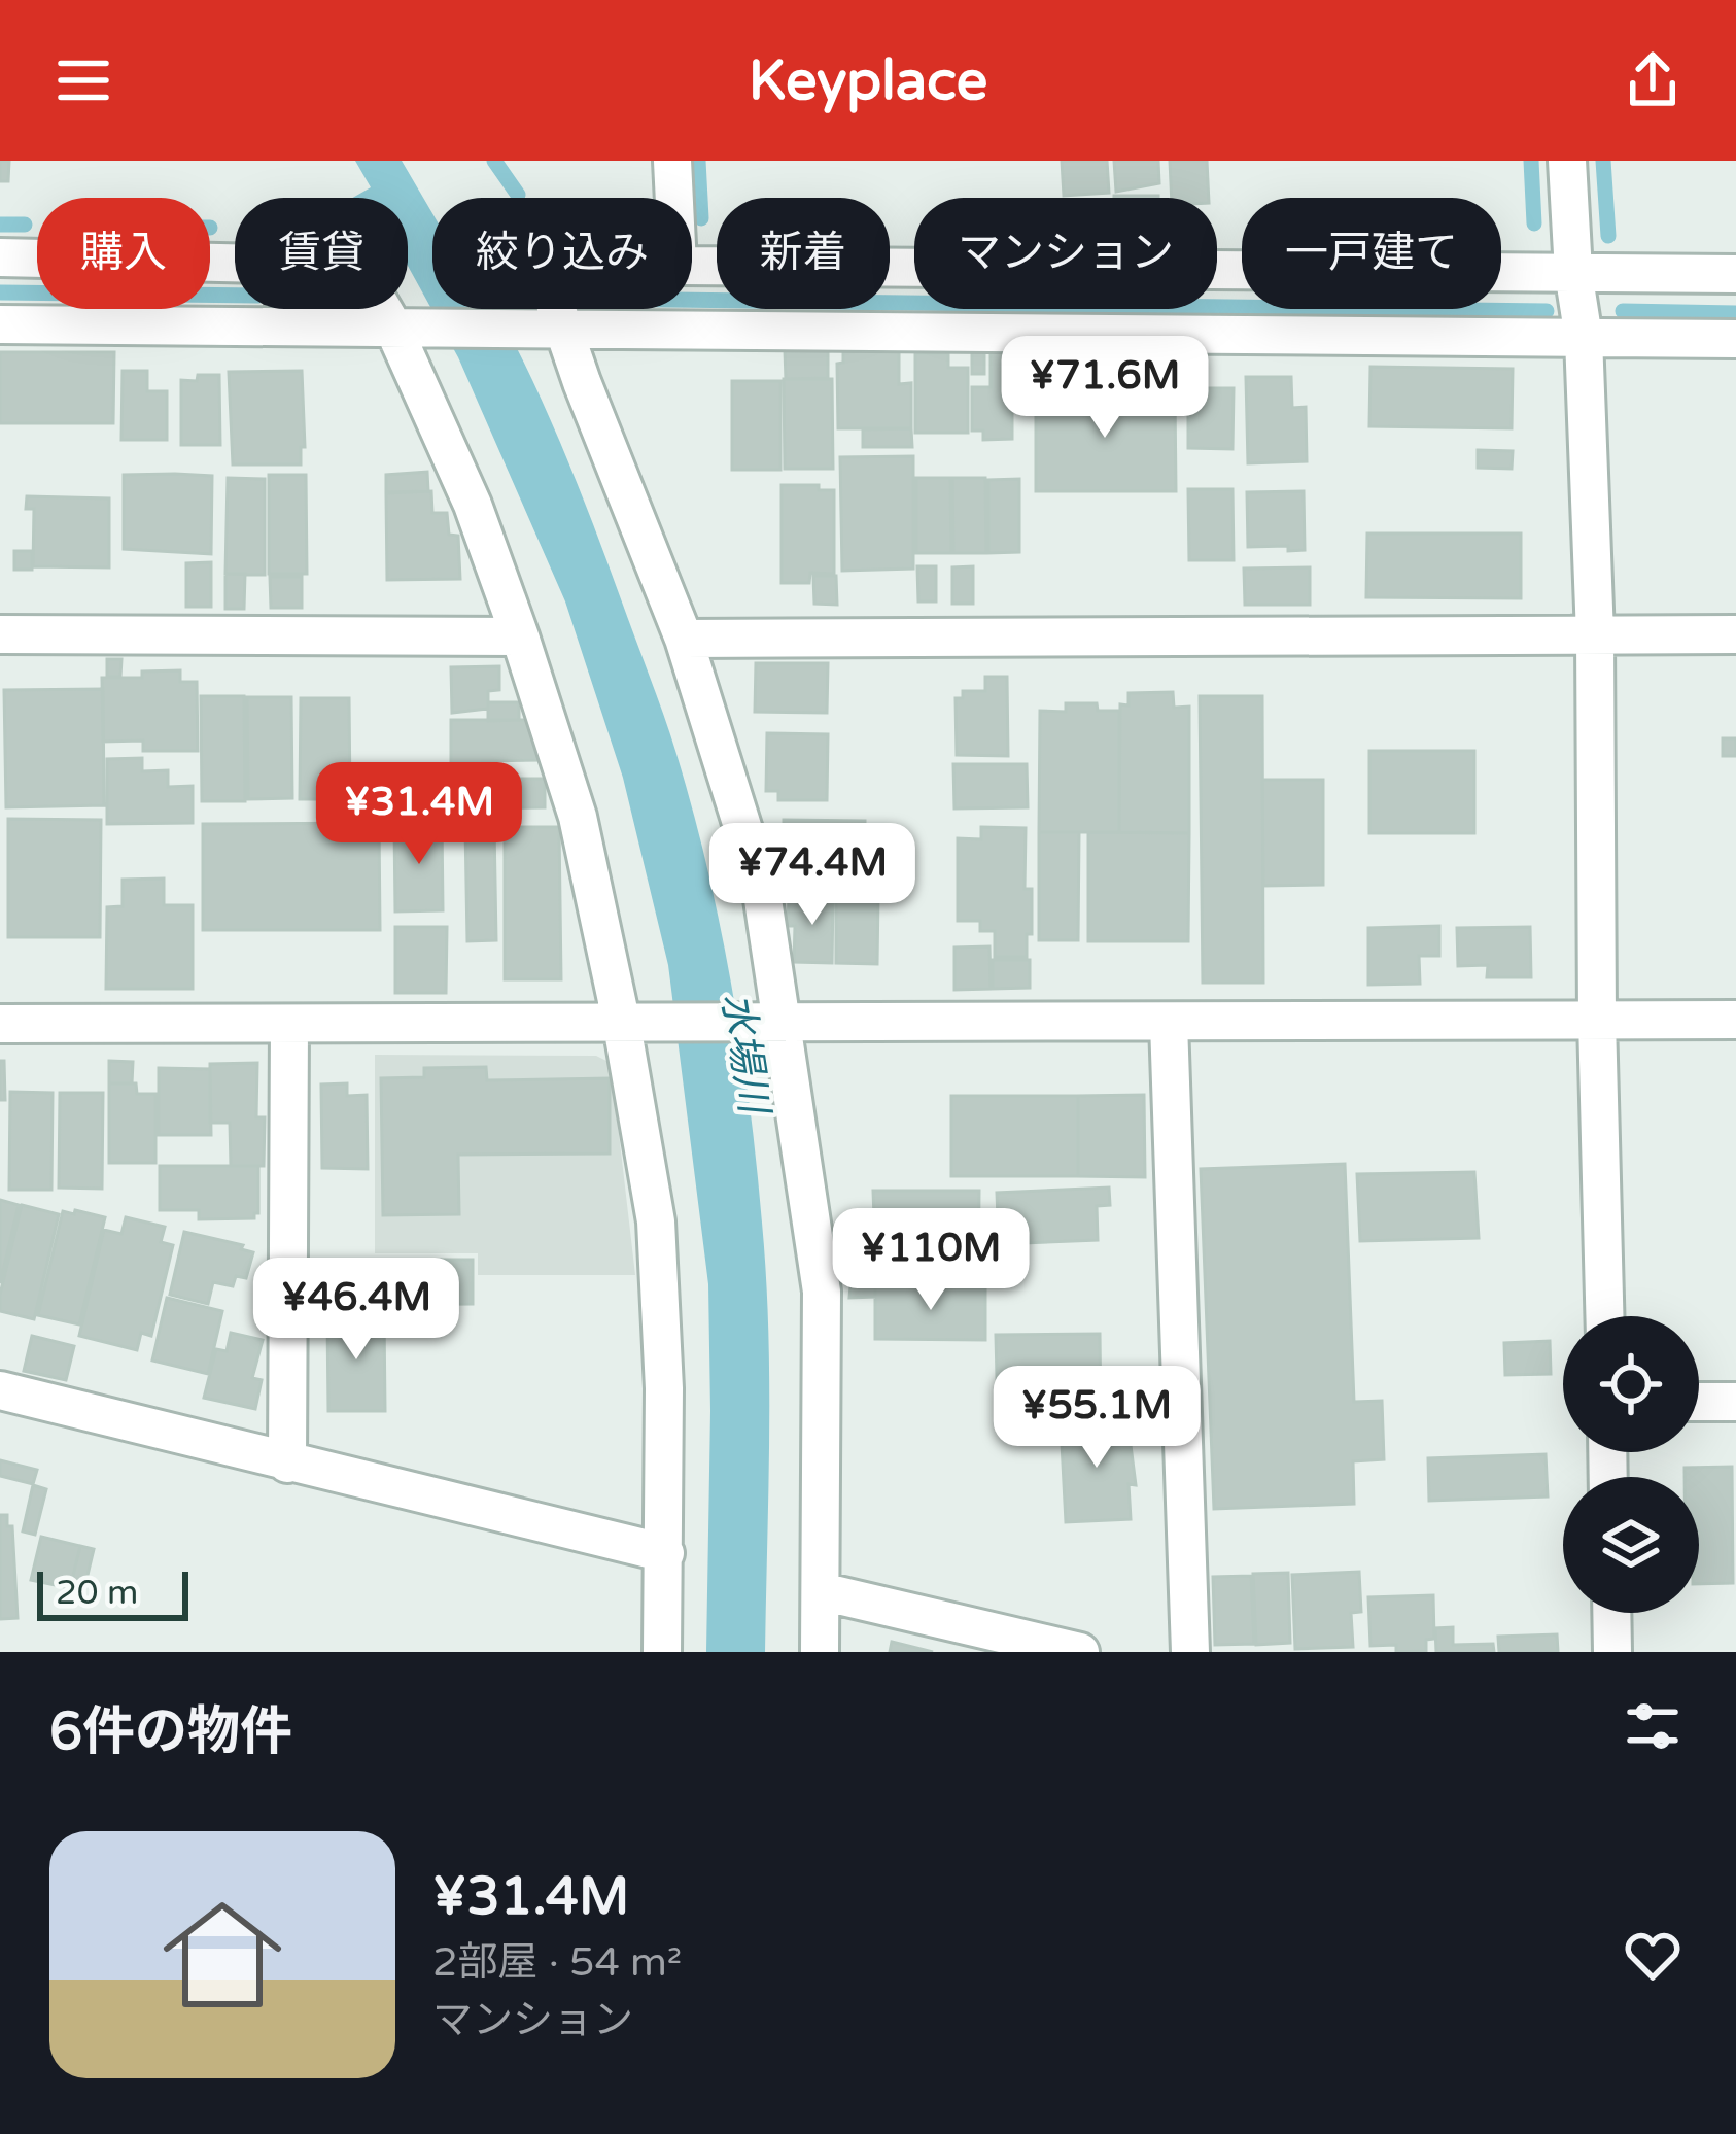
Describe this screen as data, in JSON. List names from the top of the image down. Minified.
{"water":["水場川"],"scale_bar":"20 m","page":{"header":"Keyplace","chip":["購入","賃貸","絞り込み","新着","マンション","一戸建て"],"price":["¥71.6M","¥31.4M","¥74.4M","¥110M","¥46.4M","¥55.1M"],"scale":"20 m","heading":"6件の物件","list":[{"name":"¥31.4M","note":"2部屋 · 54 m² · マンション"}]}}
